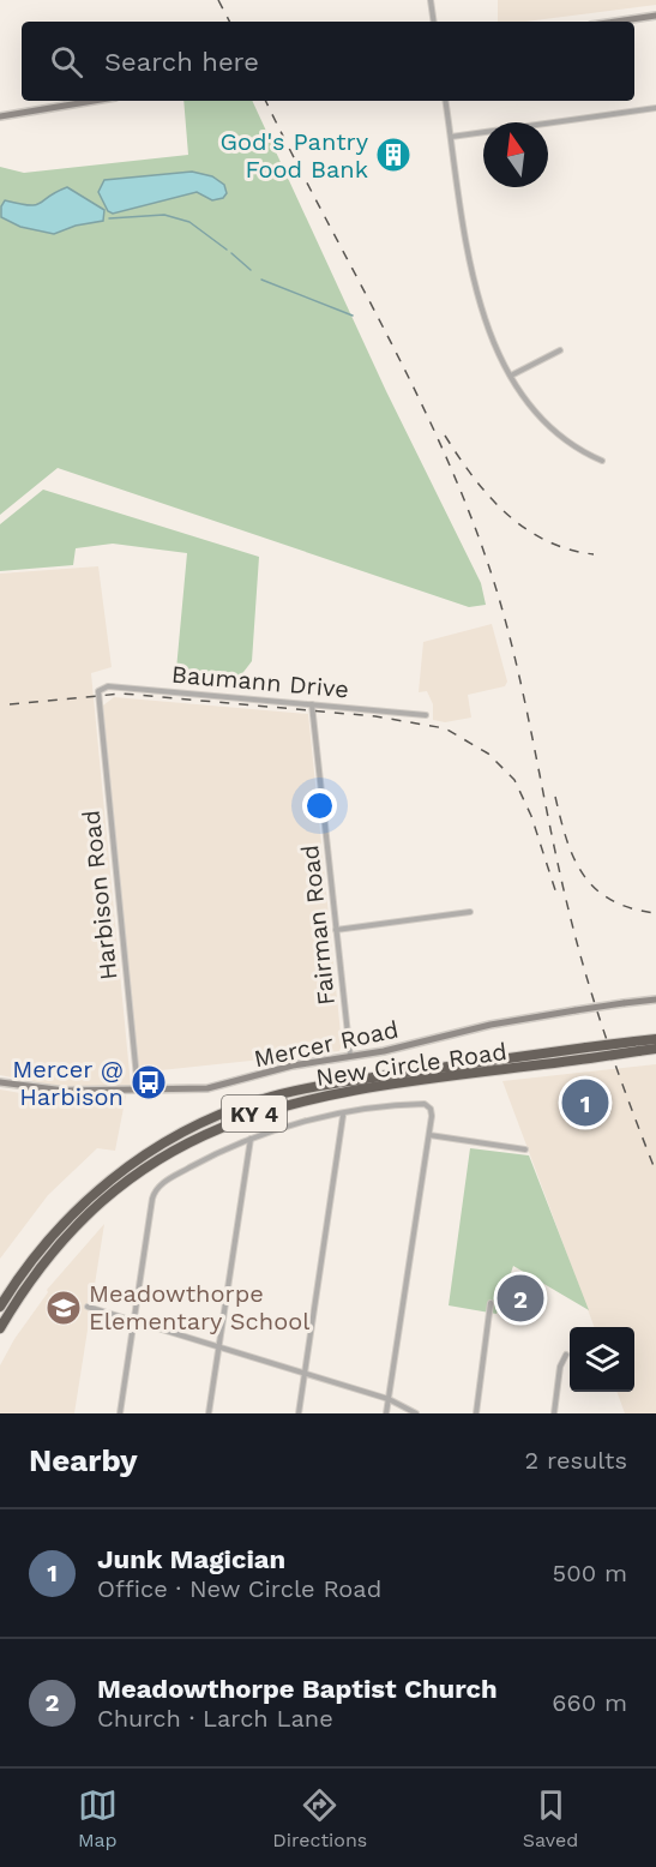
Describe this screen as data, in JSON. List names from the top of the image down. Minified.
{"streets":{"highway":["New Circle Road","KY 4"],"street":["Baumann Drive","Harbison Road","Fairman Road","Mercer Road"]},"crossings":[["Baumann Drive","Harbison Road"],["Baumann Drive","Fairman Road"],["Harbison Road","Mercer Road"],["Fairman Road","Mercer Road"]],"places":{"building":["God's Pantry Food Bank"],"bus stop":["Mercer @ Harbison"],"school or university":["Meadowthorpe Elementary School"]},"north":"top","page":{"search":"Search here","pins":["1","2"],"heading":["Nearby","2 results"],"list":[{"mark":"1","name":"Junk Magician","note":"Office · New Circle Road","value":"500 m"},{"mark":"2","name":"Meadowthorpe Baptist Church","note":"Church · Larch Lane","value":"660 m"}],"nav":["Map","Directions","Saved"]}}
